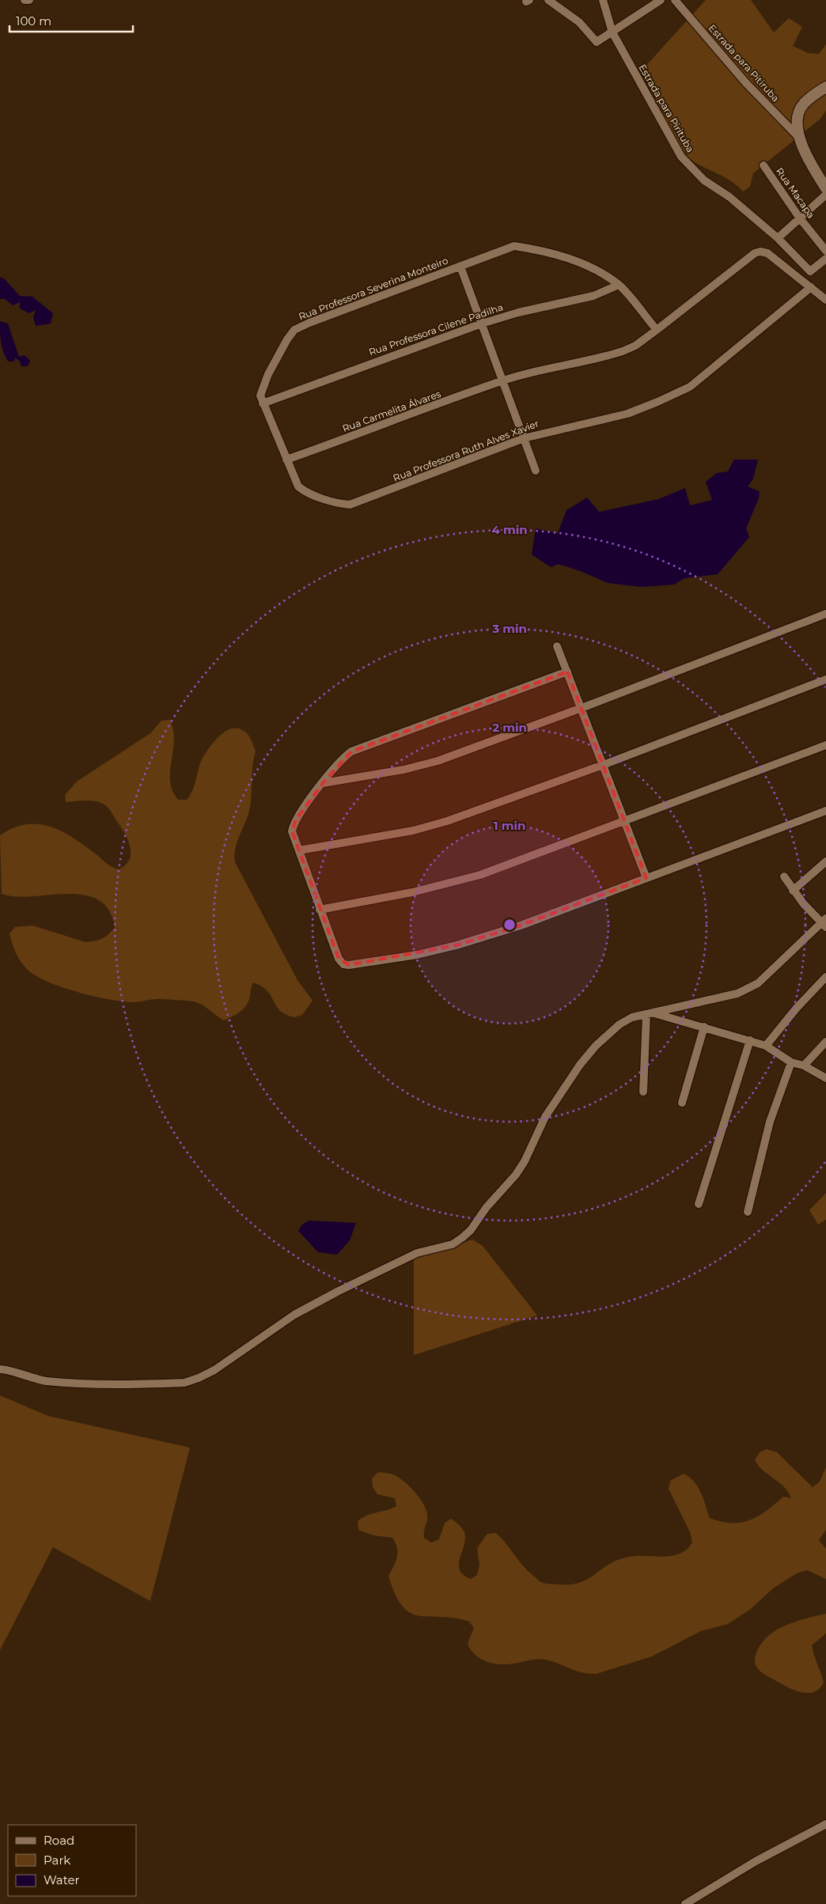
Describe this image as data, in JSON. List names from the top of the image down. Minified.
{"streets":{"street":["Estrada para Pitiruba","Estrada para Pirituba","Rua Macapa","Rua Professora Severina Monteiro","Rua Professora Cilene Padilha","Rua Carmelita Álvares","Rua Professora Ruth Alves Xavier"]},"crossings":[["Rua Professora Severina Monteiro","Rua Professora Cilene Padilha"],["Rua Carmelita Álvares","Rua Professora Ruth Alves Xavier"]],"legend":["Road","Park","Water"],"scale_bar":"100 m","rings":["4 min","3 min","2 min","1 min"]}
